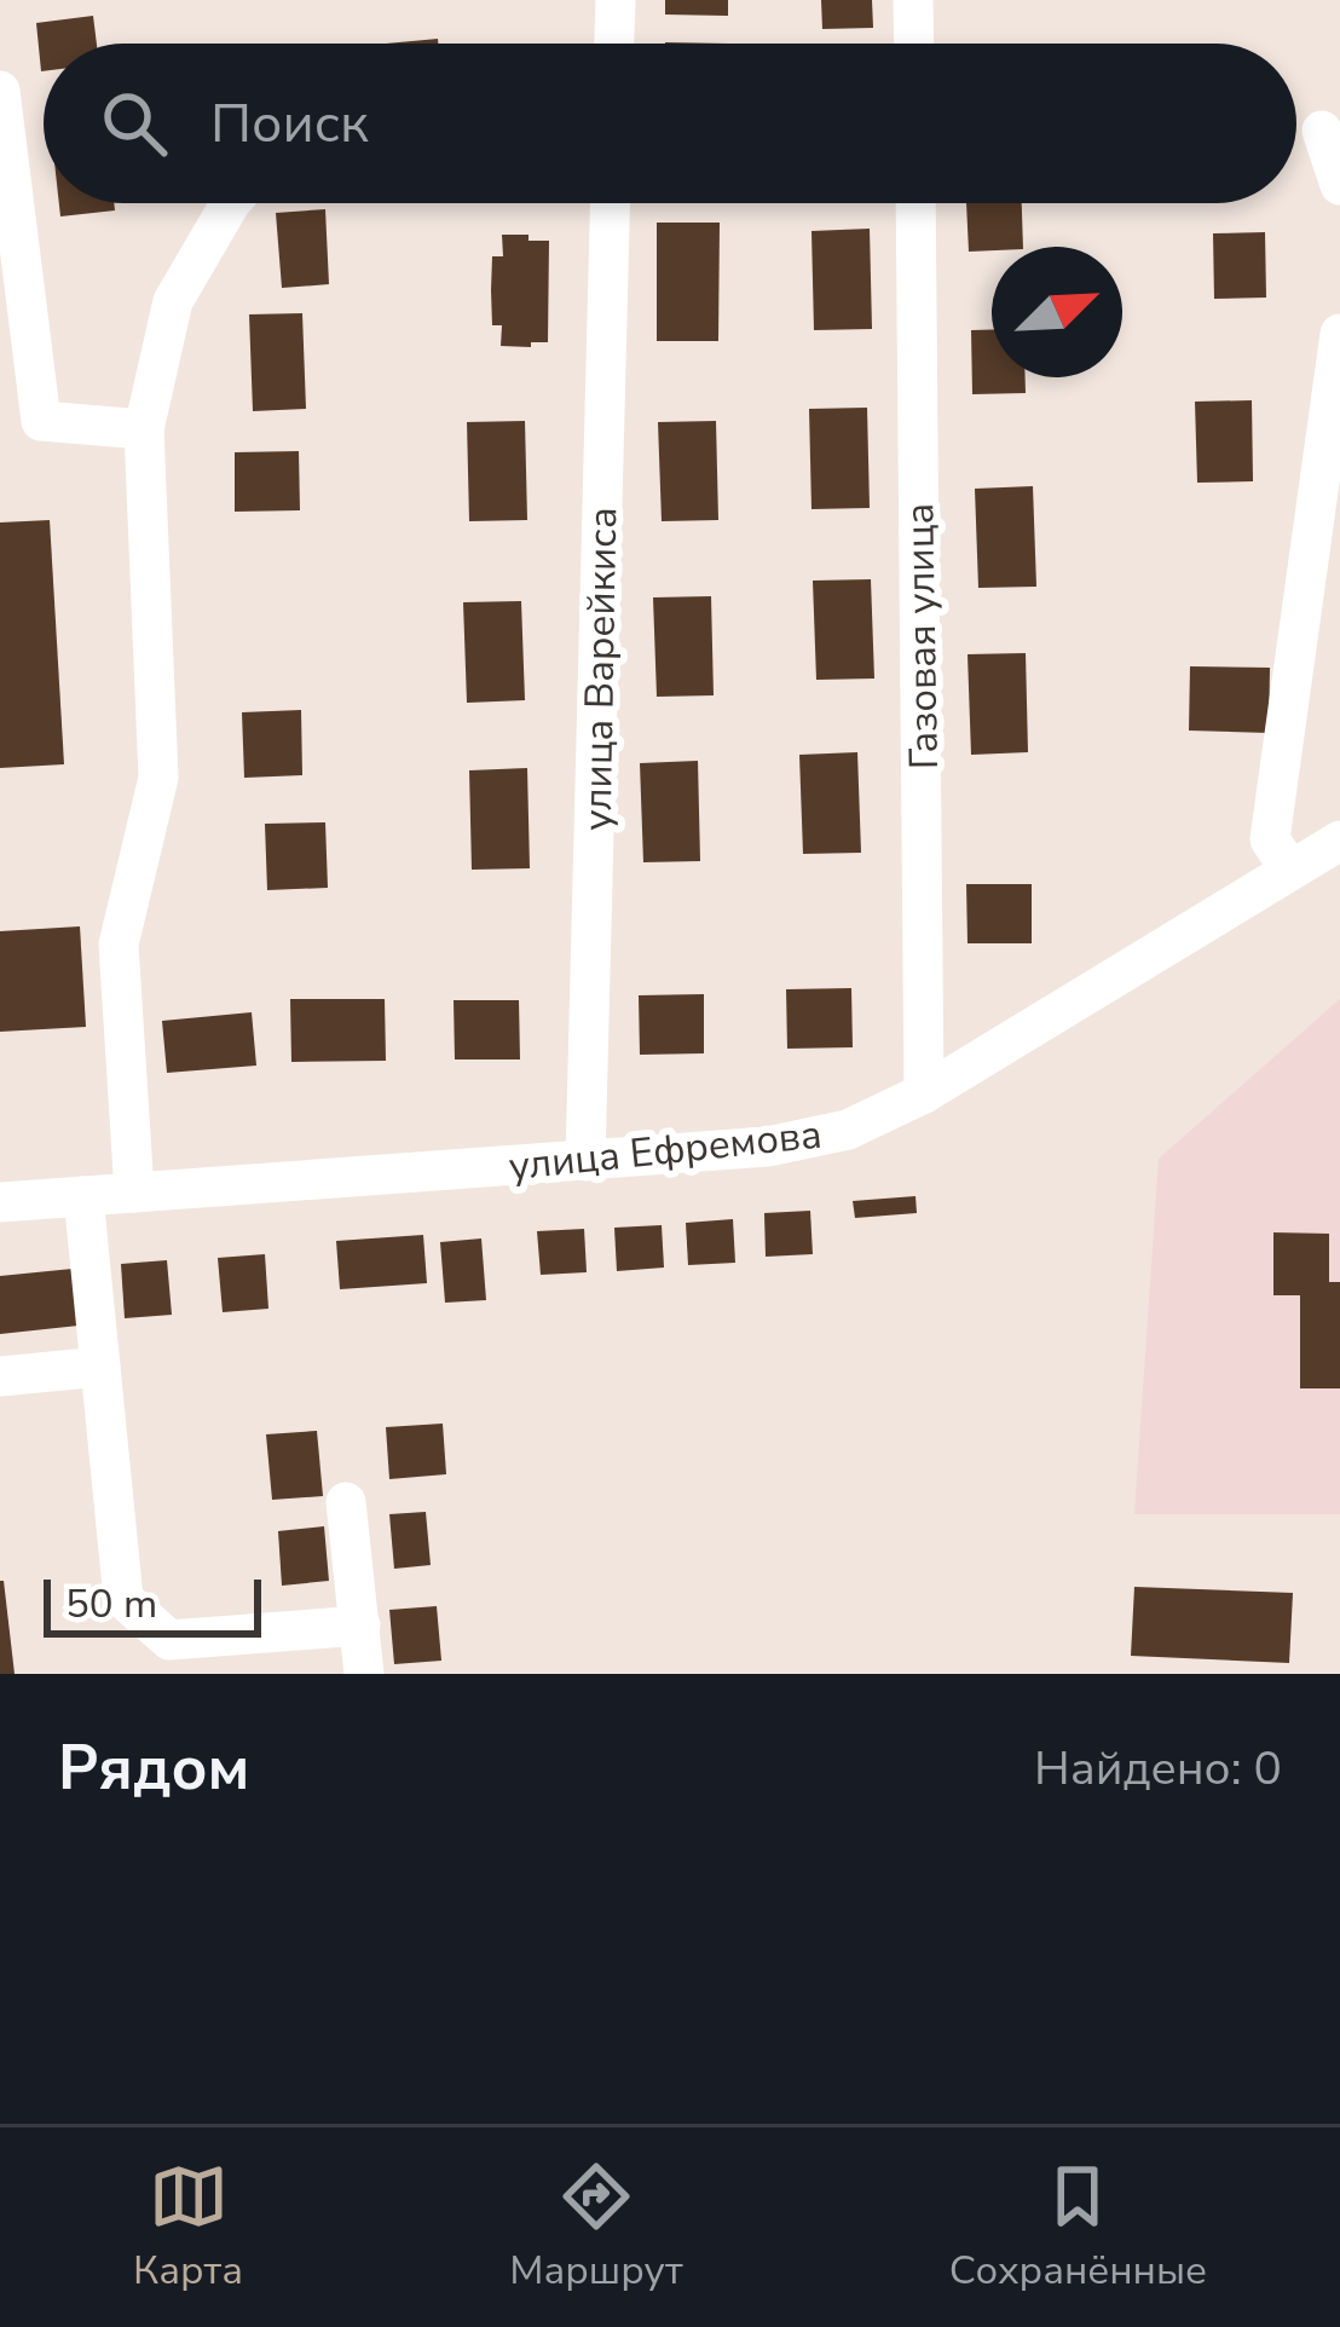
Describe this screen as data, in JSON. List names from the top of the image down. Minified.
{"streets":{"street":["Газовая улица","улица Варейкиса","улица Ефремова"]},"crossings":[["Газовая улица","улица Ефремова"],["улица Варейкиса","улица Ефремова"]],"scale_bar":"50 m","north":"top right","page":{"search":"Поиск","scale":"50 m","heading":["Рядом","Найдено: 0"],"nav":["Карта","Маршрут","Сохранённые"]}}
